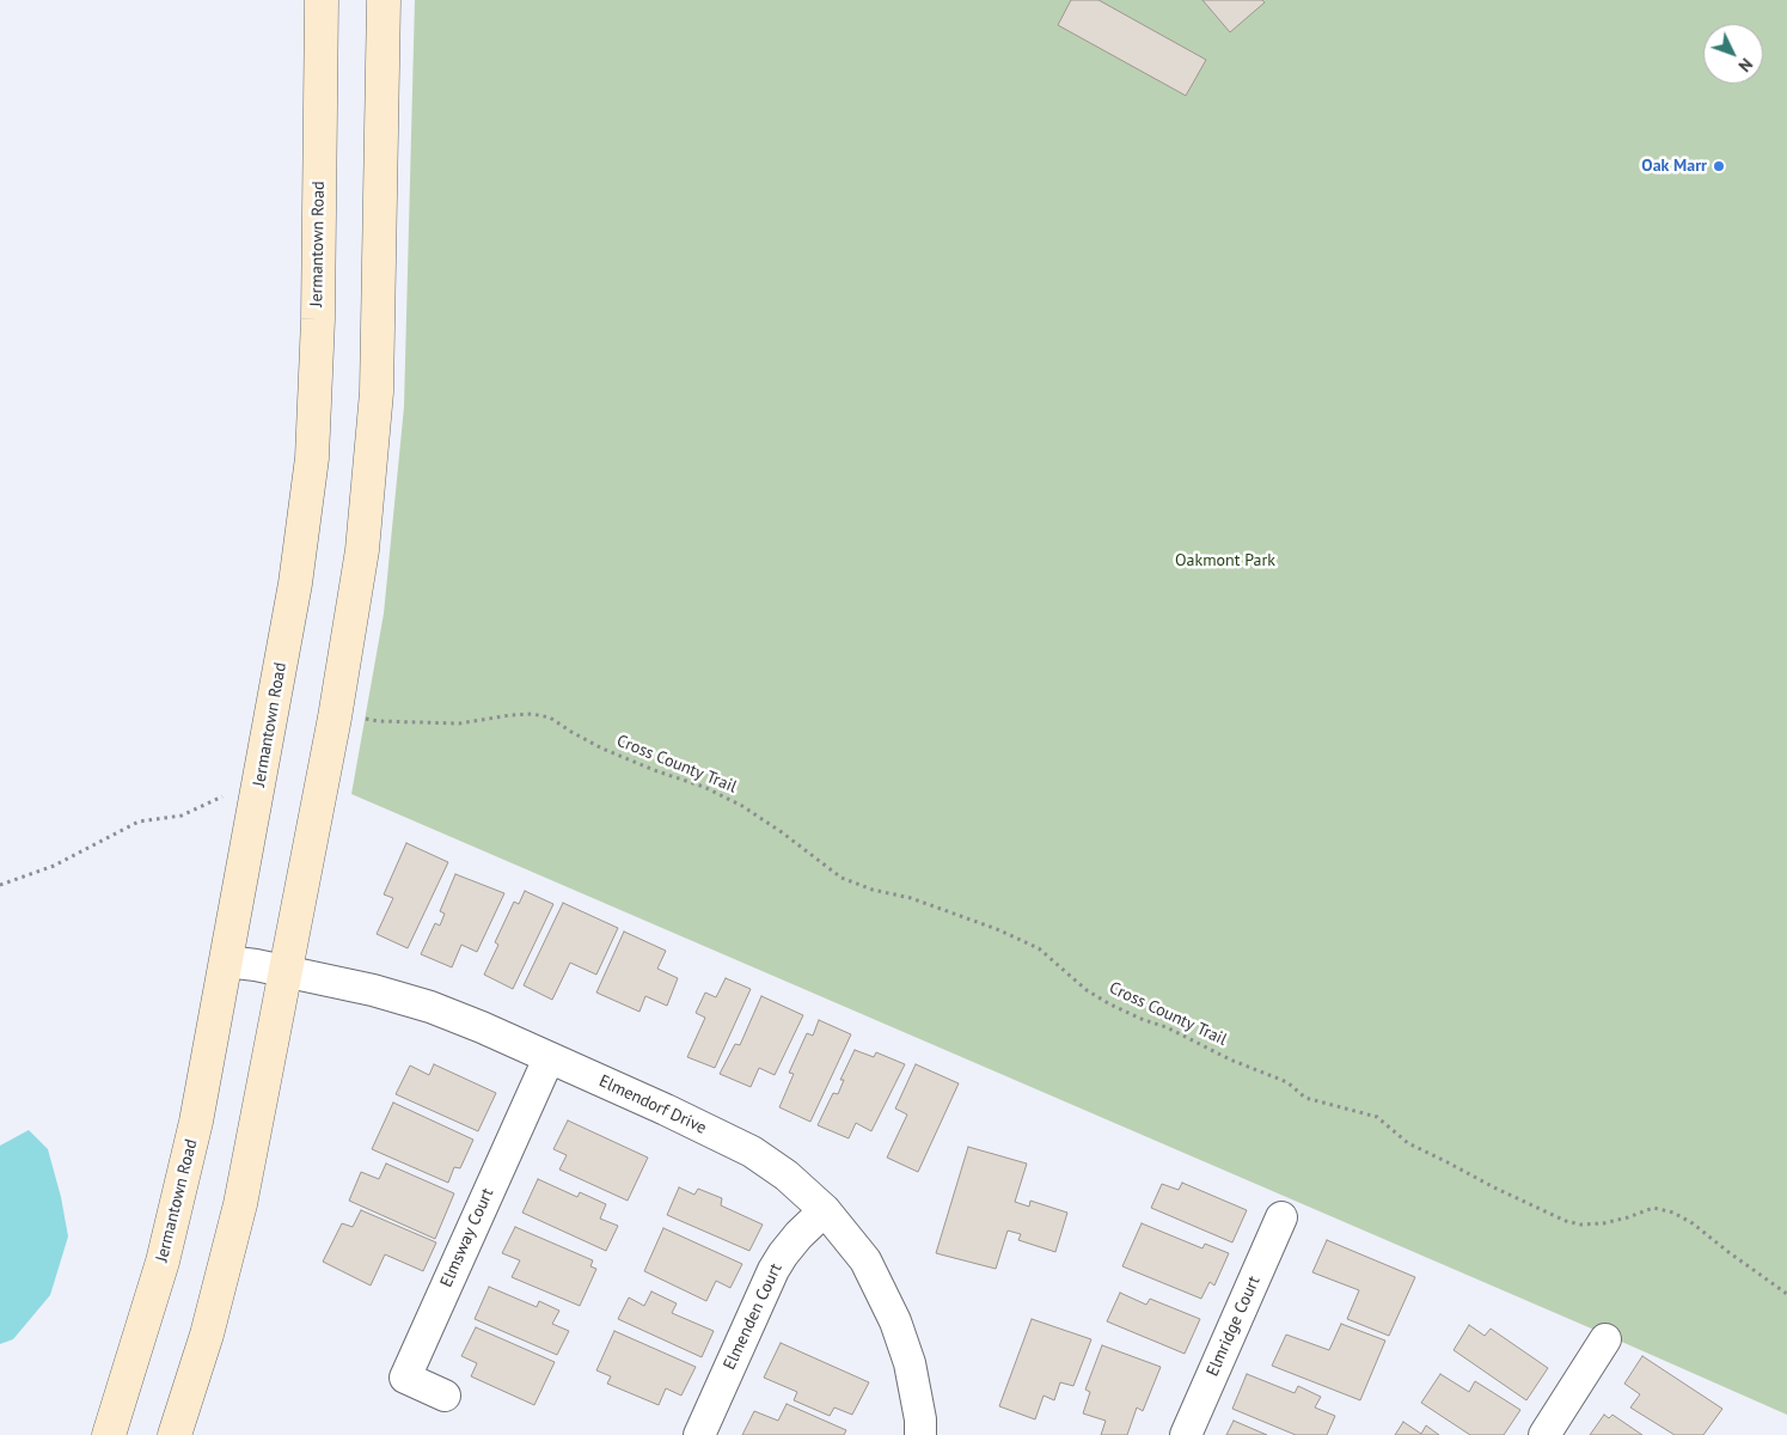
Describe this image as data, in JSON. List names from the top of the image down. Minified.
{"streets":{"main road":["Jermantown Road"],"street":["Elmendorf Drive","Elmsway Court","Elmenden Court","Elmridge Court"],"path":["Cross County Trail"]},"crossings":[["Jermantown Road","Elmendorf Drive"],["Elmendorf Drive","Elmsway Court"],["Elmendorf Drive","Elmenden Court"]],"parks":["Oakmont Park"],"places":["Oak Marr"],"north":"bottom right"}
